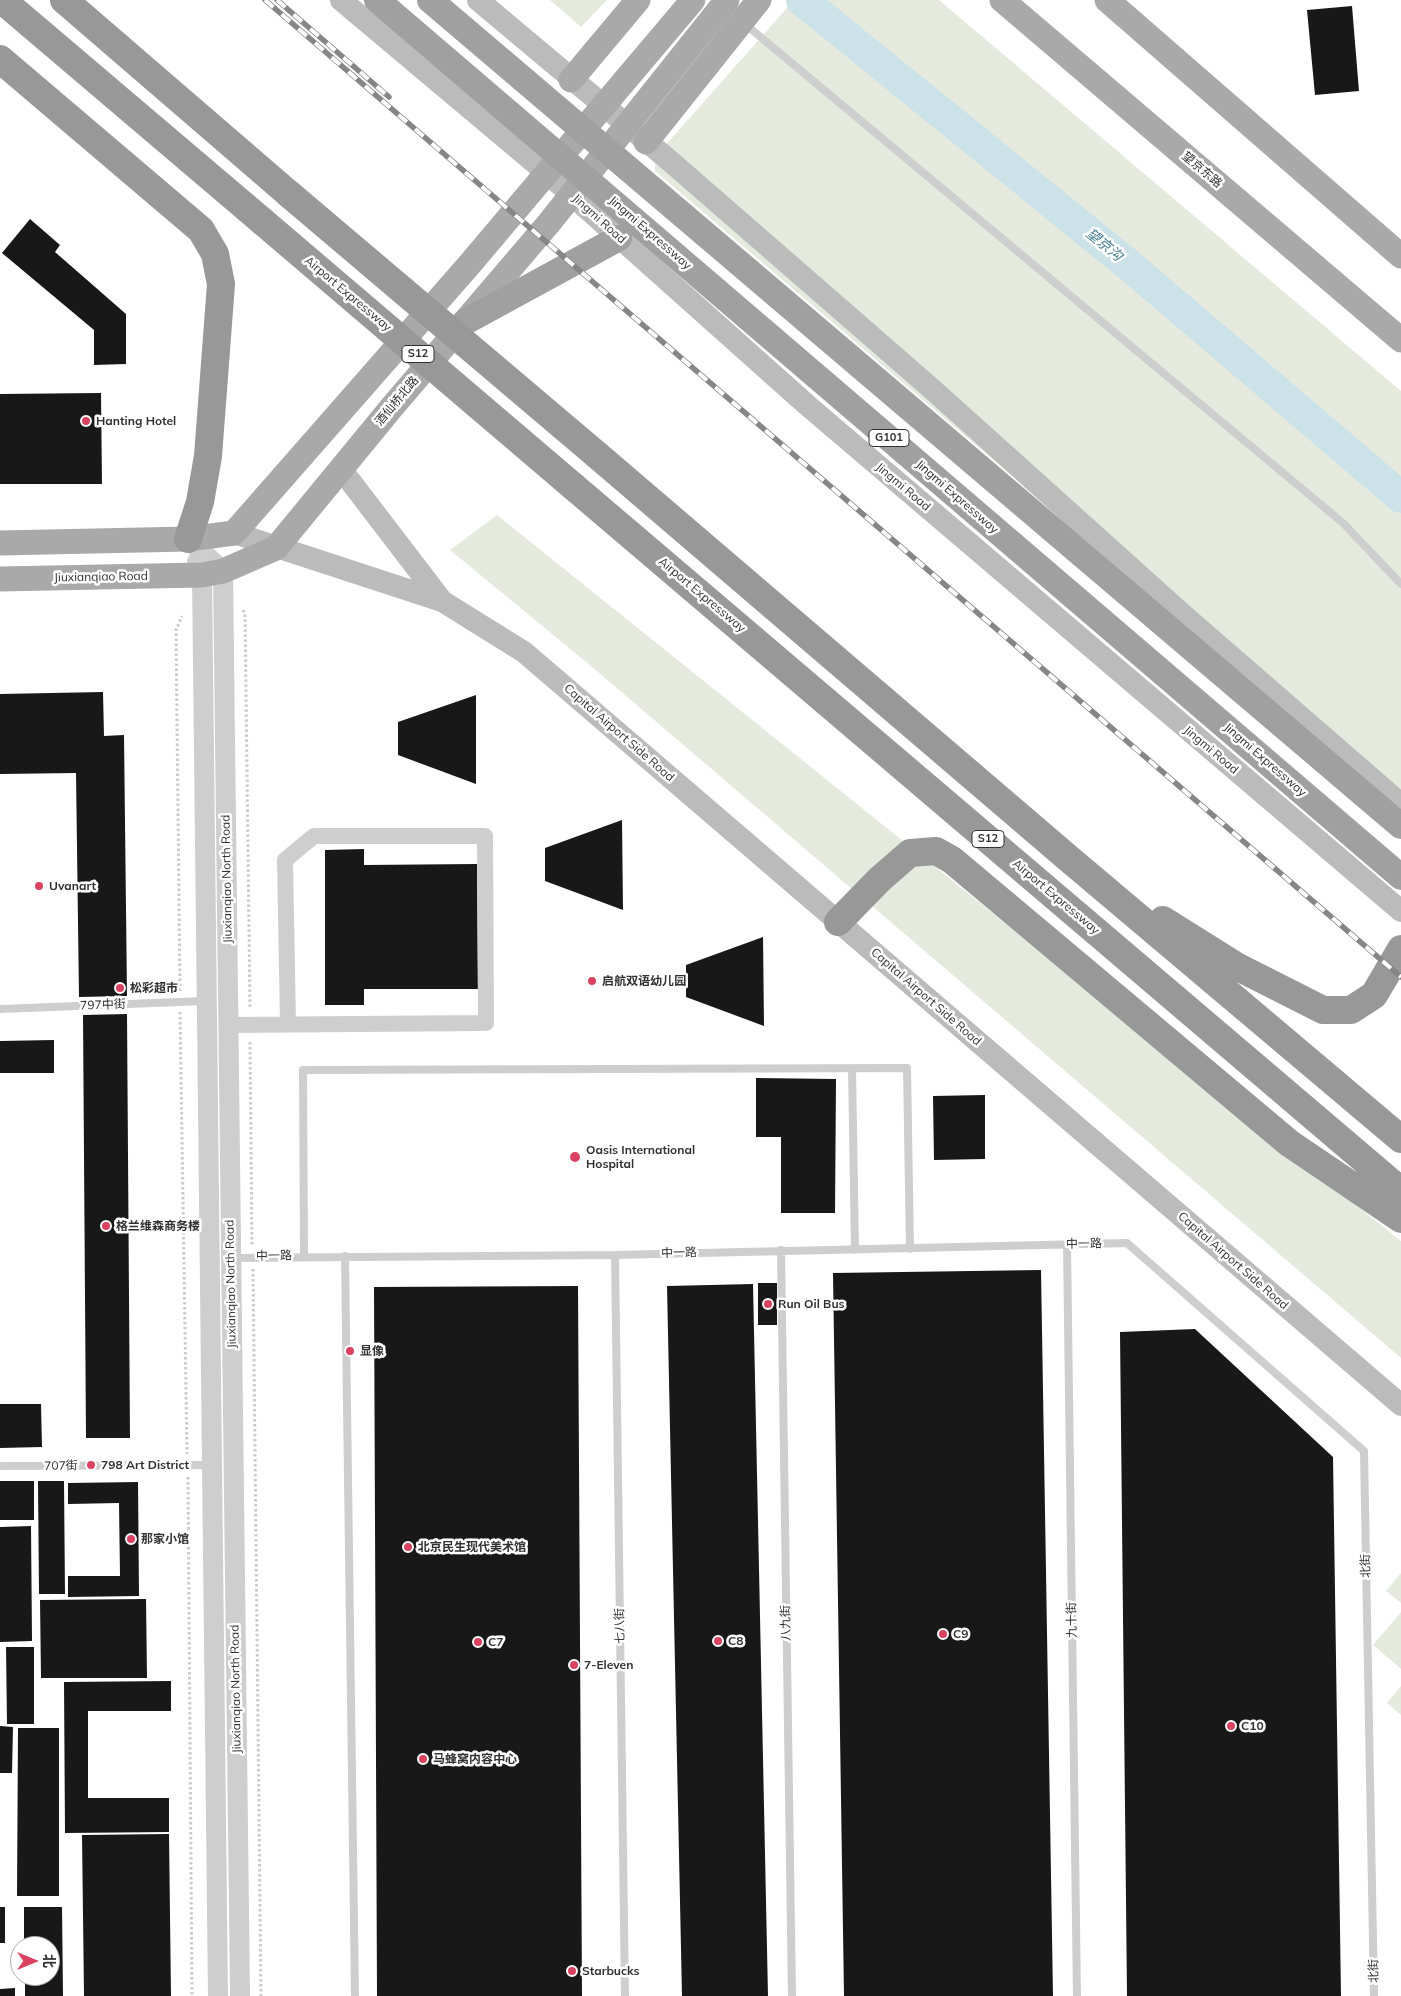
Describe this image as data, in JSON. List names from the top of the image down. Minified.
{"streets":{"highway":["Jingmi Expressway","Airport Expressway","S12","G101"],"main road":["望京东路","Jingmi Road","酒仙桥北路","Jiuxianqiao Road","Capital Airport Side Road"],"street":["Jiuxianqiao North Road"],"lane":["797中街","中一路","707街","北街","九十街","八九街","七八街"]},"crossings":[["Jingmi Road","酒仙桥北路"],["酒仙桥北路","Jiuxianqiao Road"],["酒仙桥北路","Jiuxianqiao North Road"],["Jiuxianqiao Road","Jiuxianqiao North Road"],["Jiuxianqiao North Road","797中街"],["Jiuxianqiao North Road","中一路"],["Jiuxianqiao North Road","707街"],["中一路","北街"],["中一路","九十街"],["中一路","八九街"],["中一路","七八街"]],"water":["望京沟"],"places":["Hanting Hotel","Uvanart","启航双语幼儿园","松彩超市","Oasis International Hospital","格兰维森商务楼","Run Oil Bus","显像","798 Art District","那家小馆","北京民生现代美术馆","C9","C8","C7","7-Eleven","C10","马蜂窝内容中心","Starbucks"],"north":"right"}
